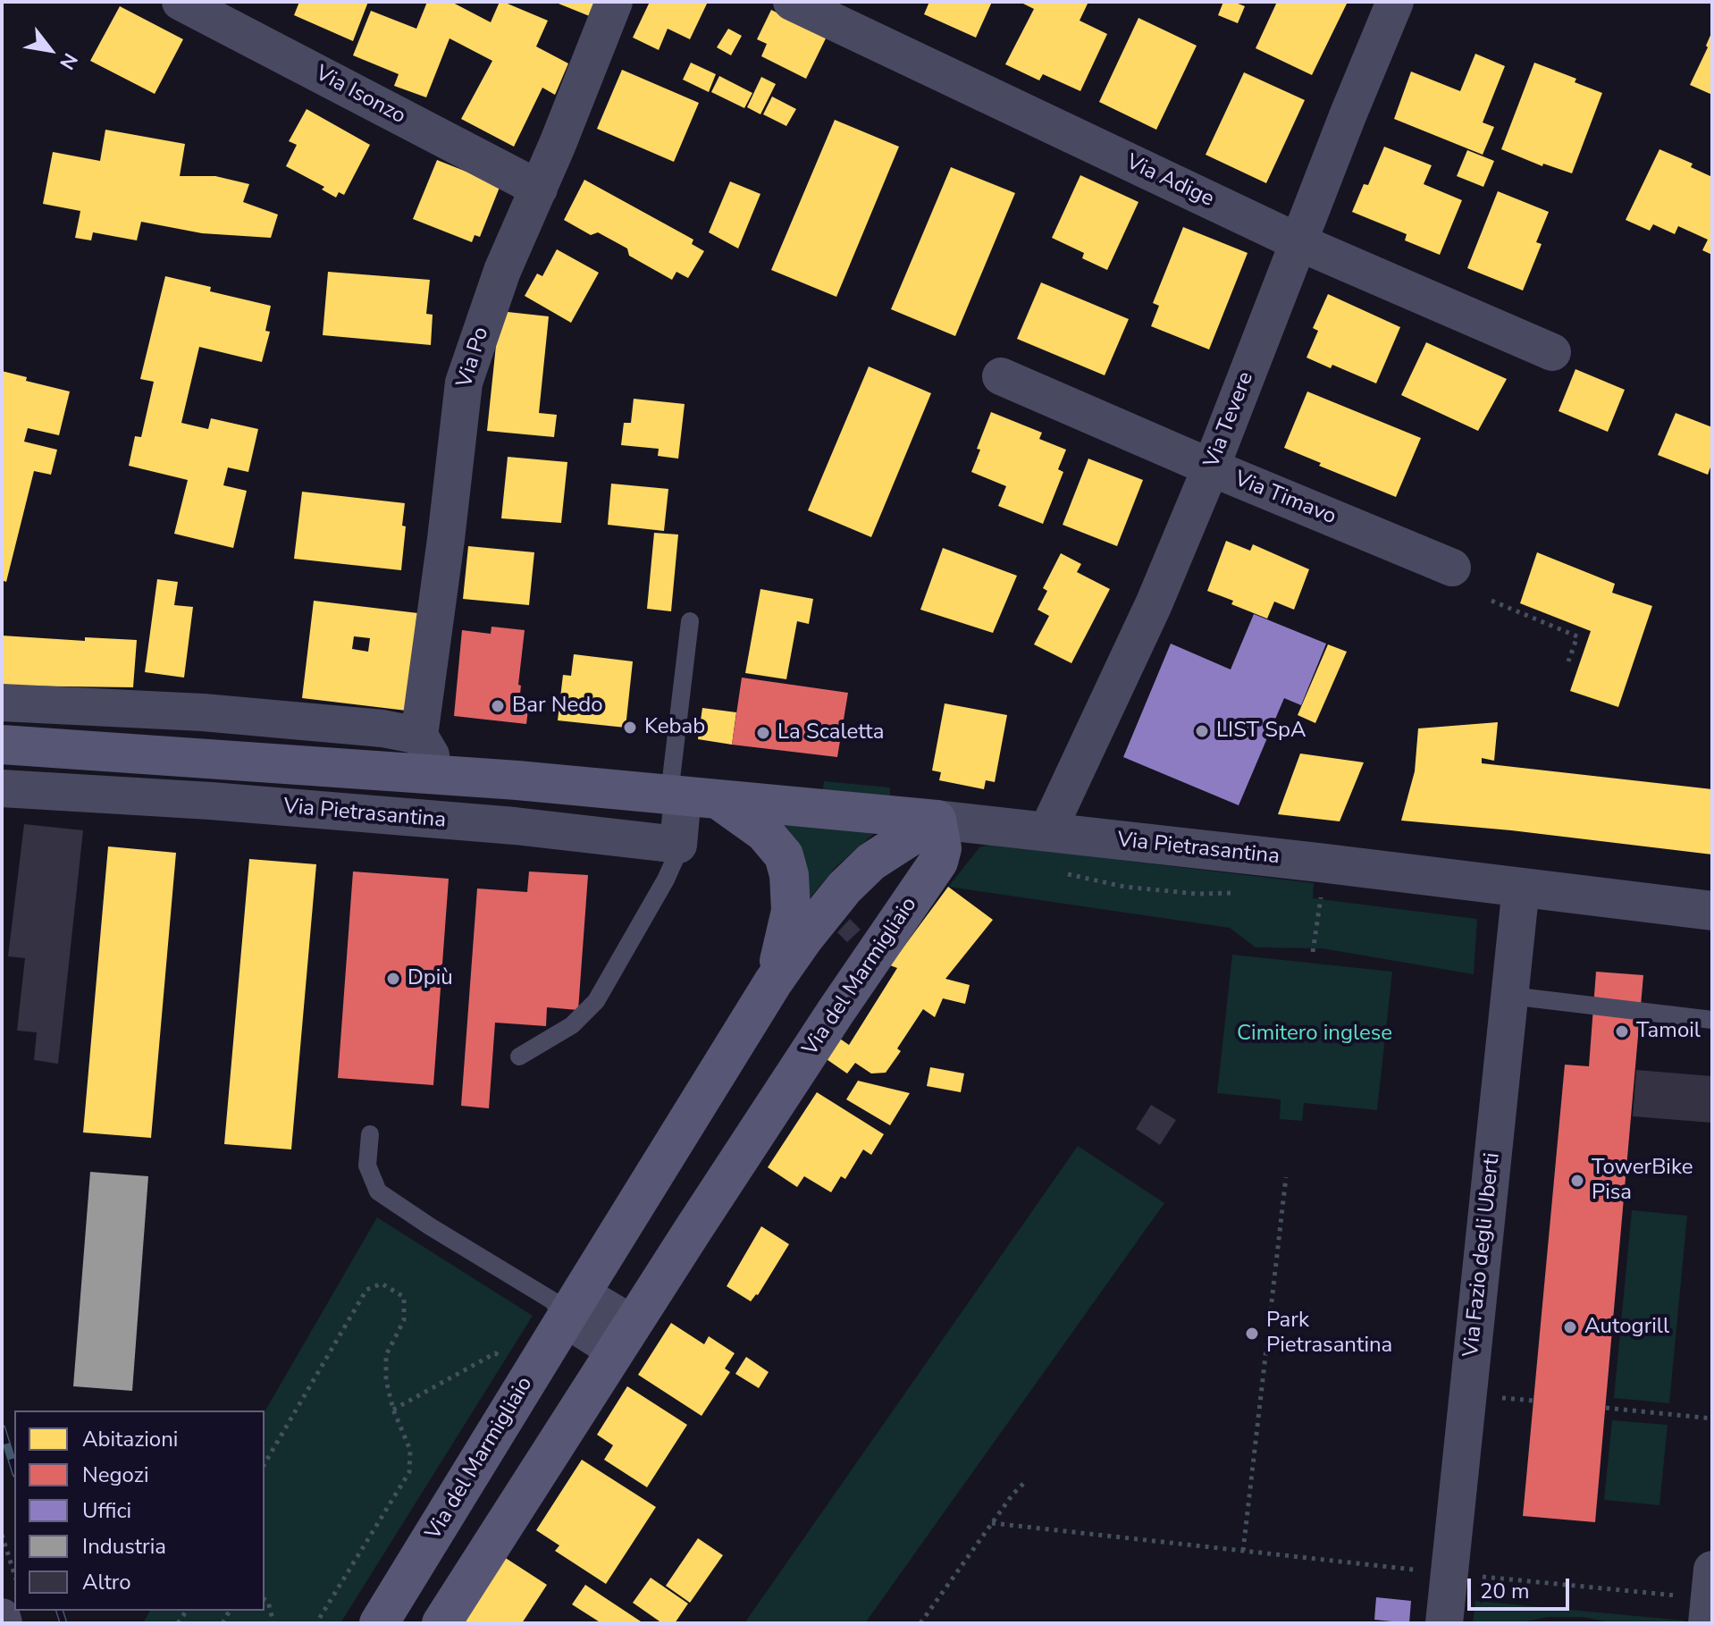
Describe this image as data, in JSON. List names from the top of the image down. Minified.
{"streets":{"main road":["Via Pietrasantina","Via del Marmigliaio"],"street":["Via Isonzo","Via Adige","Via Po","Via Tevere","Via Timavo","Via Fazio degli Uberti"]},"crossings":[["Via Isonzo","Via Po"],["Via Adige","Via Tevere"],["Via Tevere","Via Timavo"],["Via Tevere","Via Pietrasantina"],["Via Pietrasantina","Via del Marmigliaio"],["Via Pietrasantina","Via Fazio degli Uberti"]],"parks":["Cimitero inglese"],"places":["Bar Nedo","Kebab","LIST SpA","La Scaletta","Dpiù","Tamoil","TowerBike Pisa","Autogrill","Park Pietrasantina"],"legend":["Abitazioni","Negozi","Uffici","Industria","Altro"],"scale_bar":"20 m","north":"bottom right"}
